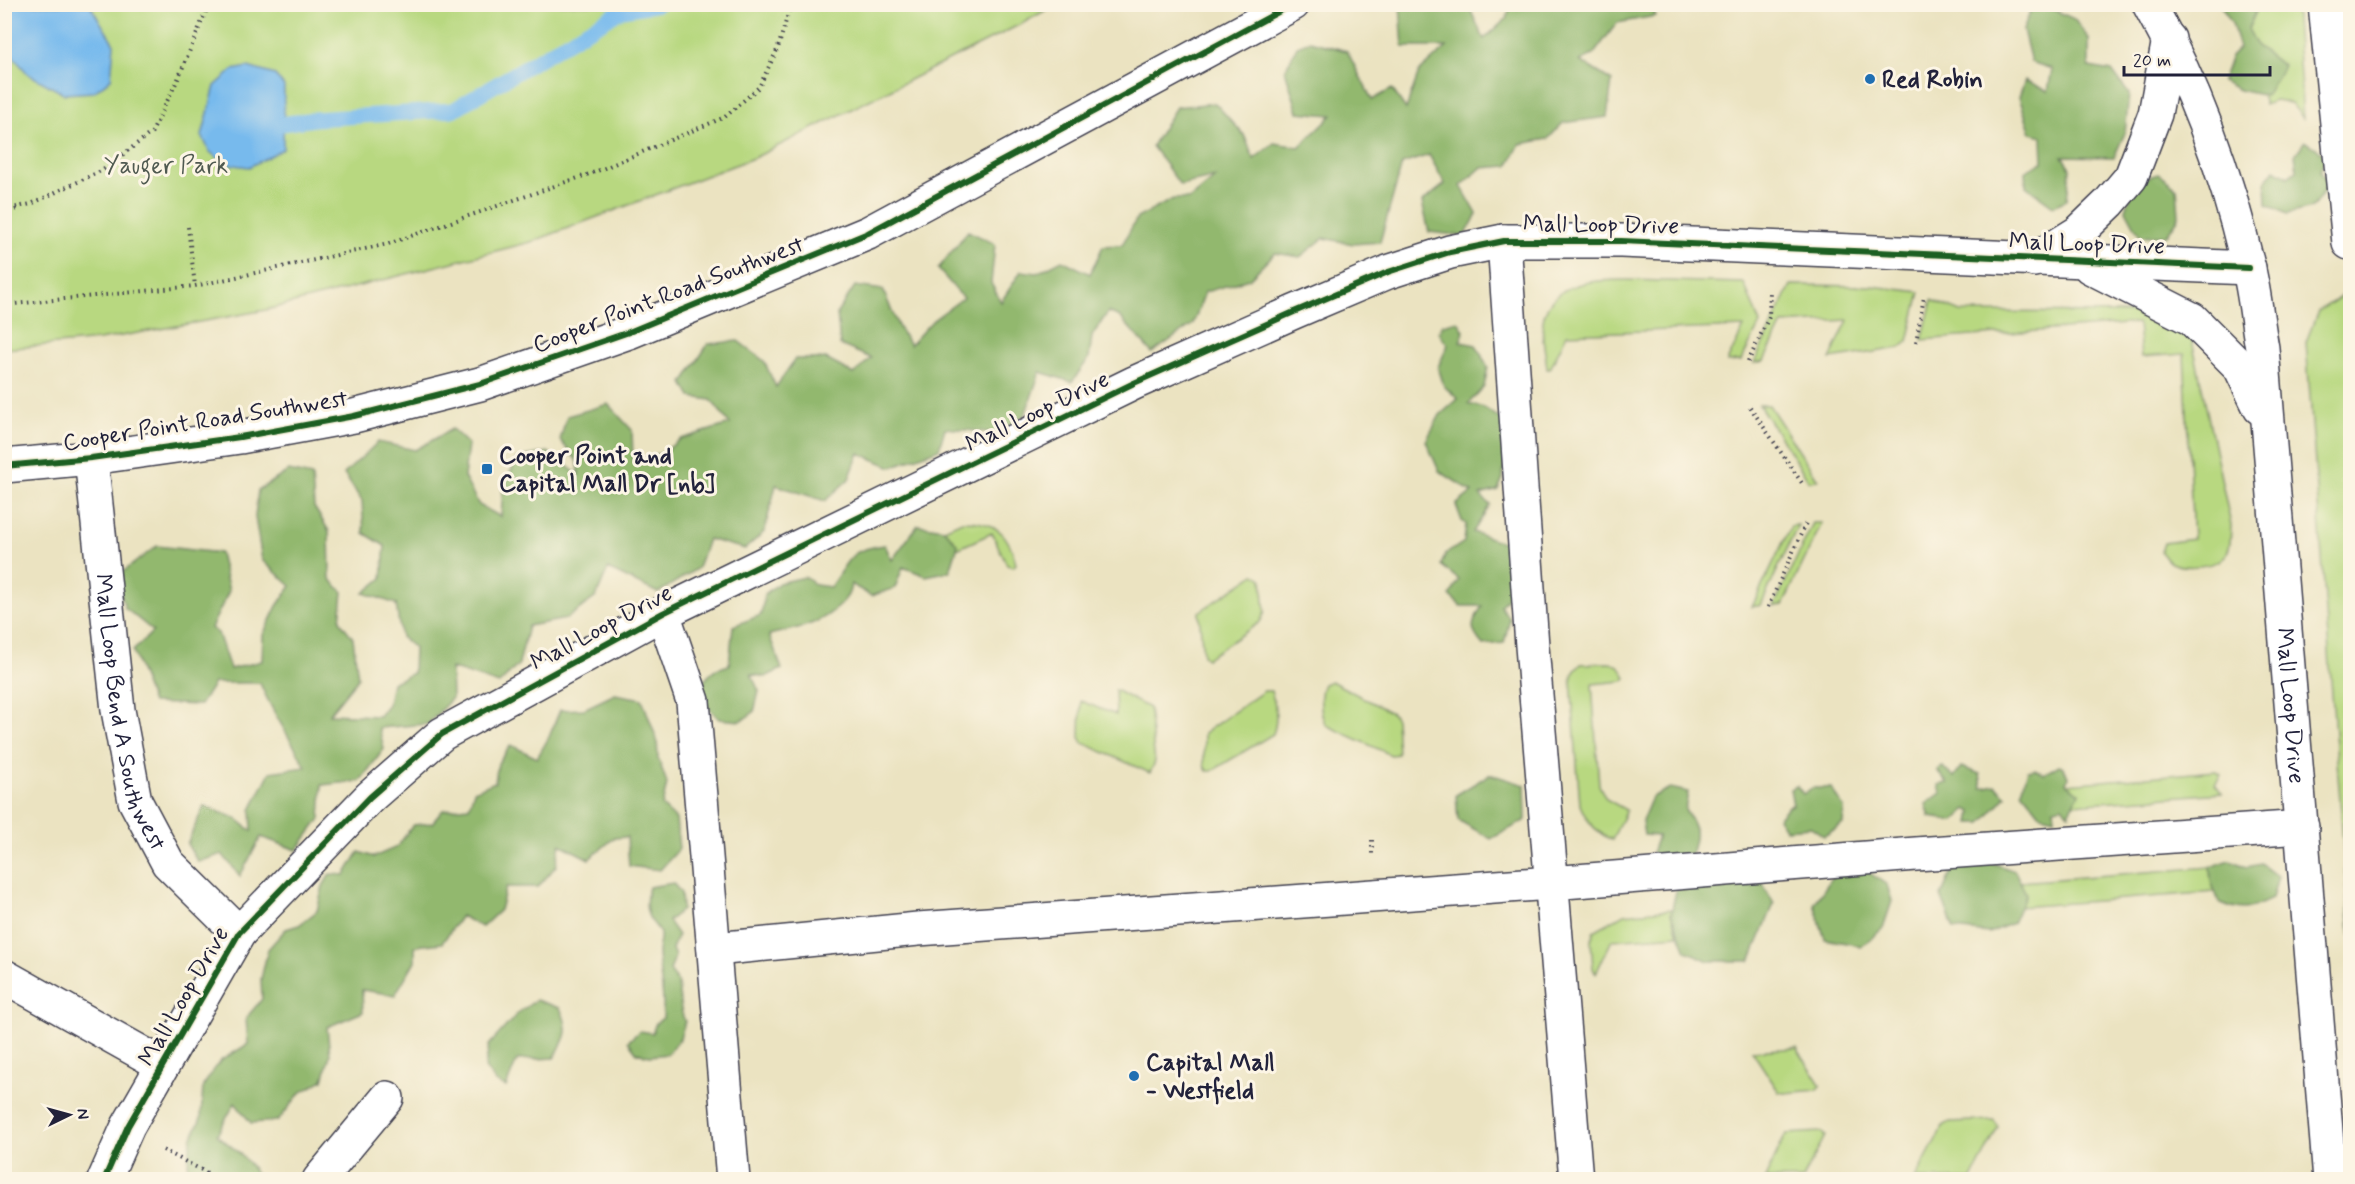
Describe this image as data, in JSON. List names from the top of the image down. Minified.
{"streets":{"street":["Mall Loop Drive","Cooper Point Road Southwest","Mall Loop Bend A Southwest"]},"crossings":[["Mall Loop Drive","Mall Loop Bend A Southwest"],["Cooper Point Road Southwest","Mall Loop Bend A Southwest"]],"parks":["Yauger Park"],"places":{"other":["Red Robin","Capital Mall - Westfield"],"transit":["Cooper Point and Capital Mall Dr [nb]"]},"scale_bar":"20 m","north":"right"}
